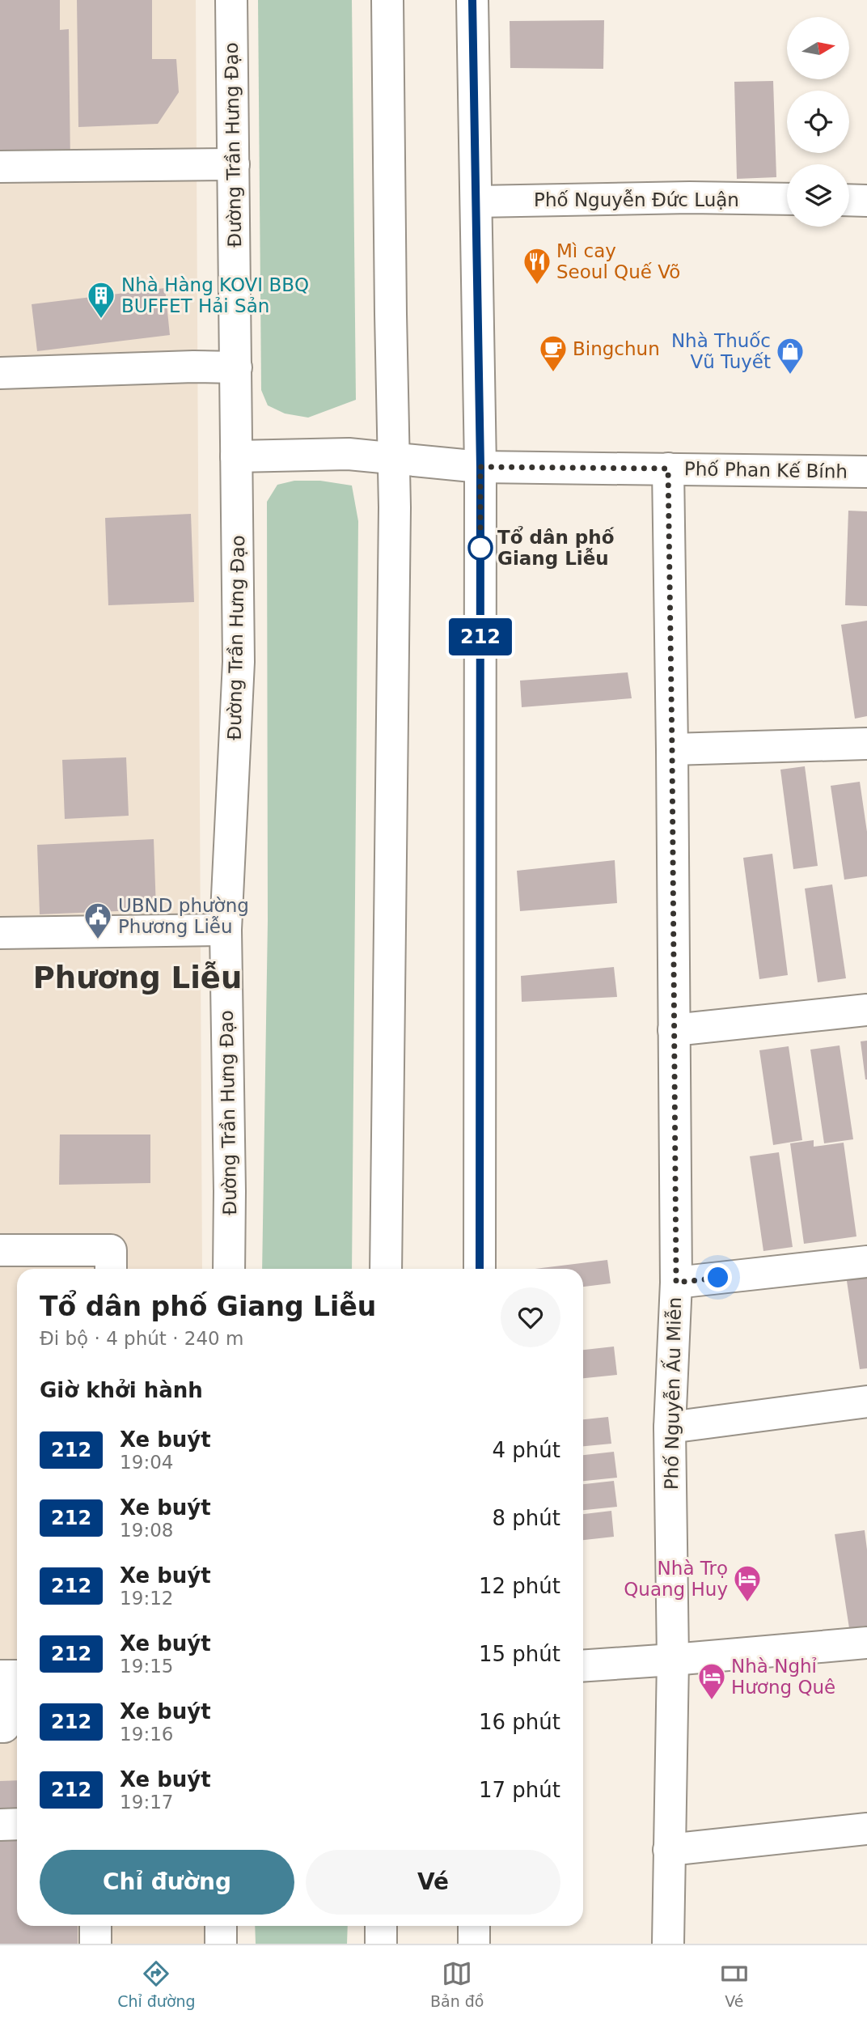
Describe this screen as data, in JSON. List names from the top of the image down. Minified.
{"streets":{"main road":["Đường Trần Hưng Đạo","Phố Nguyễn Đức Luận","Phố Phan Kế Bính","Phố Nguyễn Ấu Miễn"]},"crossings":[["Đường Trần Hưng Đạo","Phố Phan Kế Bính"],["Phố Phan Kế Bính","Phố Nguyễn Ấu Miễn"]],"districts":["Phương Liễu"],"places":{"restaurant":["Mì cay Seoul Quế Võ"],"building":["Nhà Hàng KOVI BBQ BUFFET Hải Sản"],"cafe":["Bingchun"],"shop":["Nhà Thuốc Vũ Tuyết"],"other":["Tổ dân phố Giang Liễu"],"public building":["UBND phường Phương Liễu"],"hotel":["Nhà Trọ Quang Huy","Nhà Nghỉ Hương Quê"]},"lines":["bus line 212"],"north":"right","page":{"on_map":"212","heading":[["Tổ dân phố Giang Liễu","Đi bộ · 4 phút · 240 m"],"Giờ khởi hành"],"list":[{"mark":"212","name":"Xe buýt","note":"19:04","value":"4 phút"},{"mark":"212","name":"Xe buýt","note":"19:08","value":"8 phút"},{"mark":"212","name":"Xe buýt","note":"19:12","value":"12 phút"},{"mark":"212","name":"Xe buýt","note":"19:15","value":"15 phút"},{"mark":"212","name":"Xe buýt","note":"19:16","value":"16 phút"},{"mark":"212","name":"Xe buýt","note":"19:17","value":"17 phút"}],"buttons":["Chỉ đường","Vé"],"tabs":["Chỉ đường","Bản đồ","Vé"]}}
